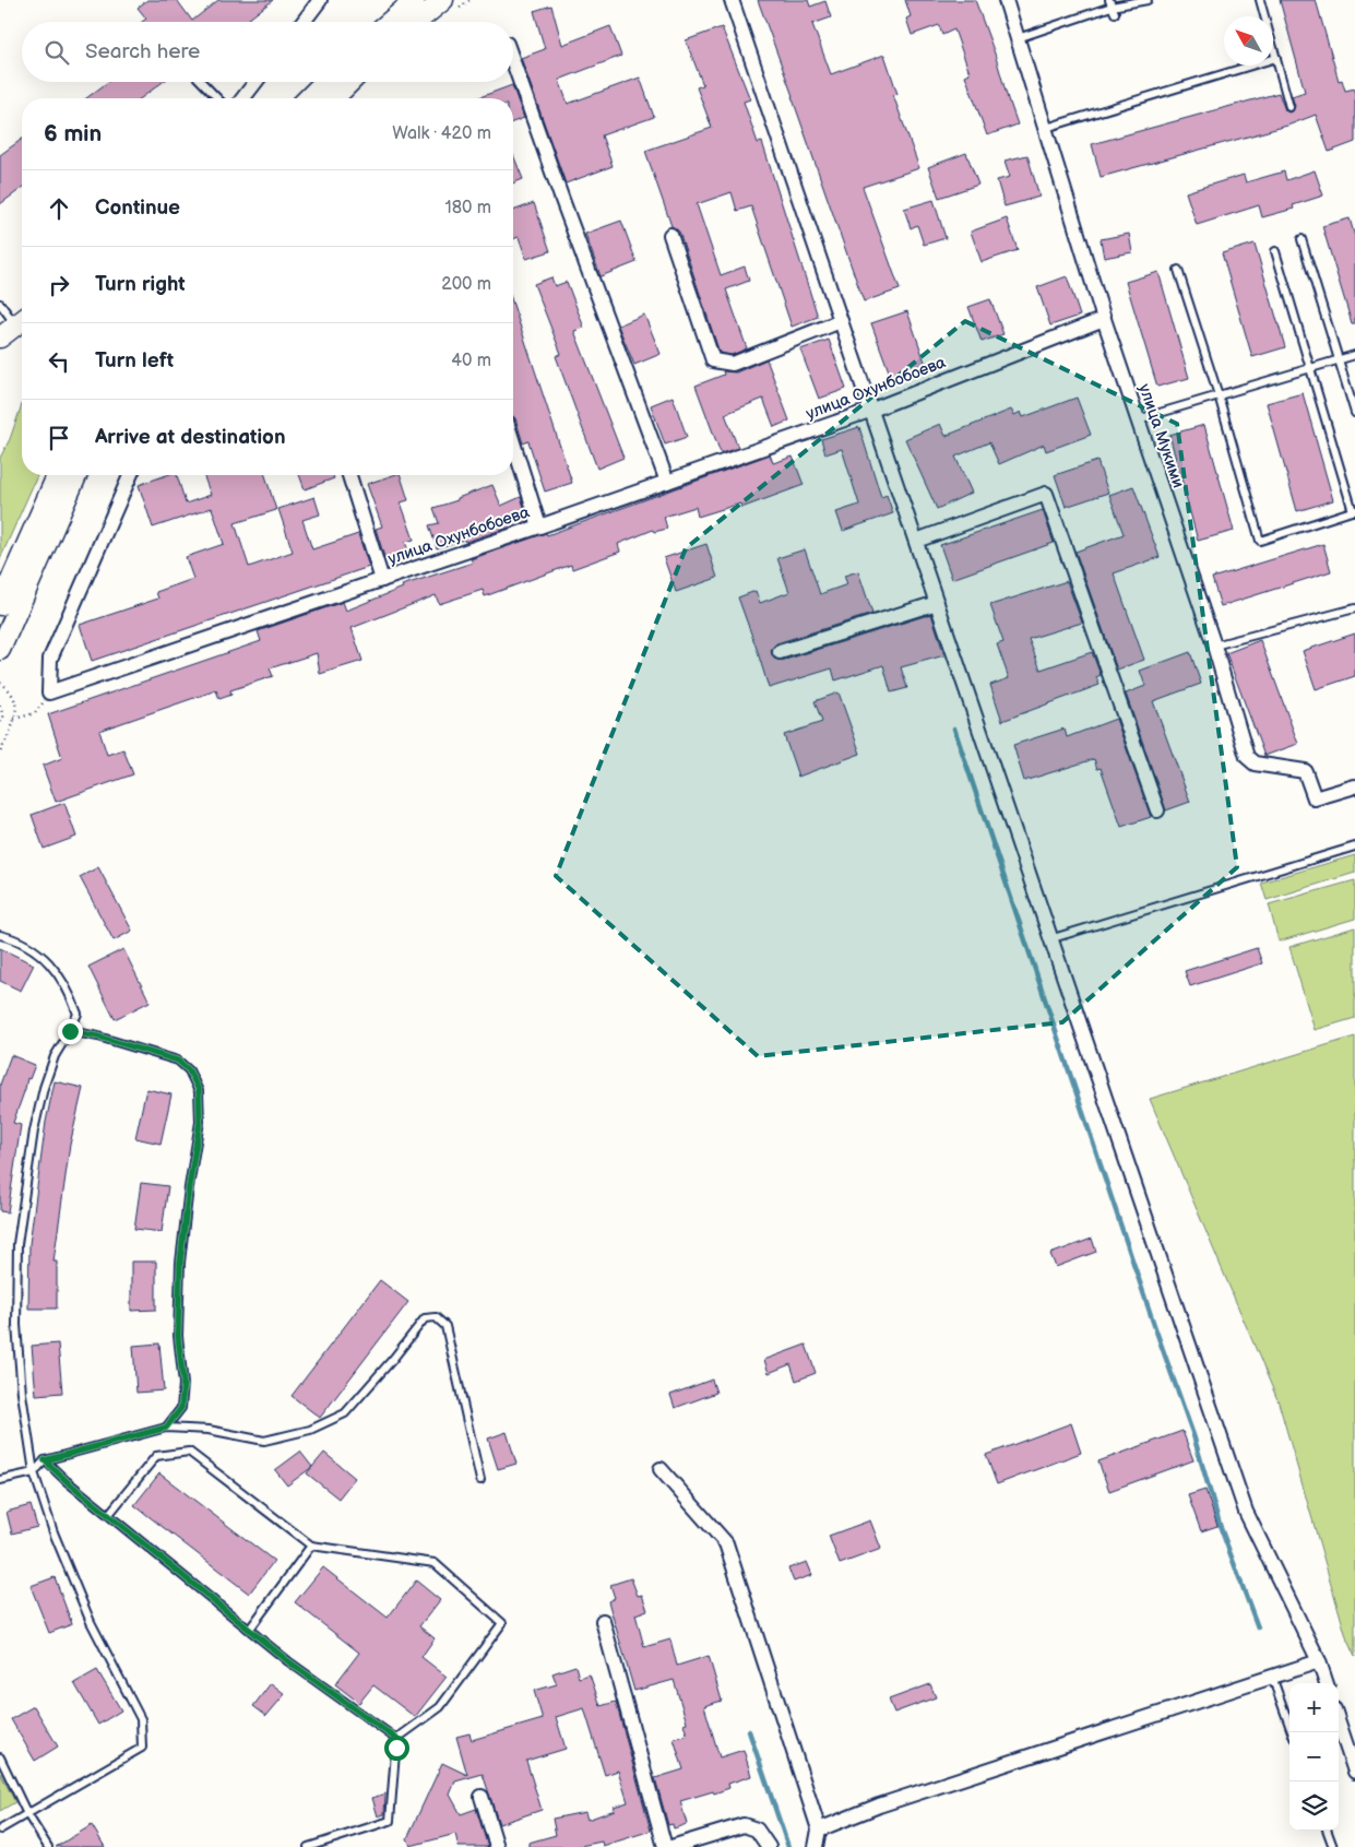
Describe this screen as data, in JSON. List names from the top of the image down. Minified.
{"streets":{"street":["улица Охунбобоева","улица Мукими"]},"crossings":[["улица Охунбобоева","улица Мукими"]],"north":"top left","page":{"search":"Search here","heading":["6 min","Walk · 420 m"],"list":[["Continue","180 m"],["Turn right","200 m"],["Turn left","40 m"],"Arrive at destination"],"map_buttons":["+","−"]}}
